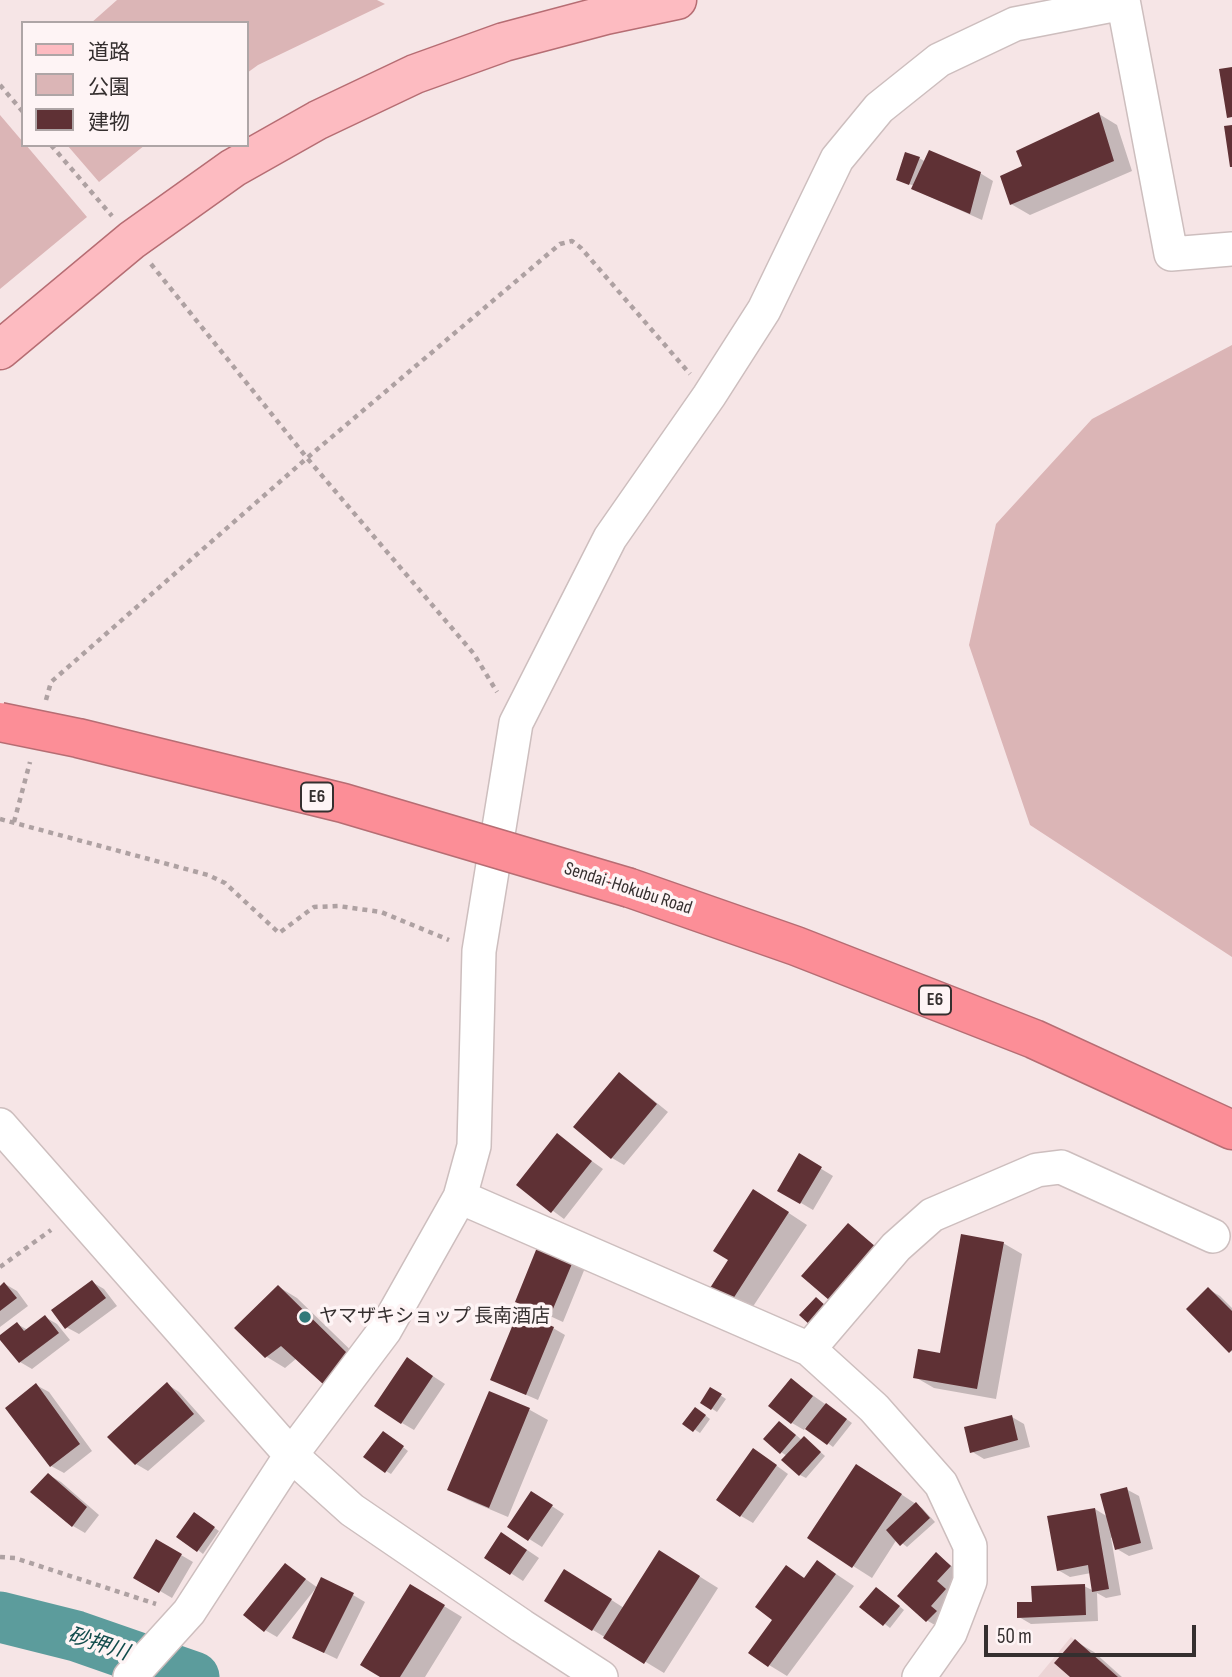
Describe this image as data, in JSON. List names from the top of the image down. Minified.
{"streets":{"highway":["E6","Sendai-Hokubu Road"]},"water":["砂押川"],"places":["ヤマザキショップ 長南酒店"],"legend":["道路","公園","建物"],"scale_bar":"50 m"}
